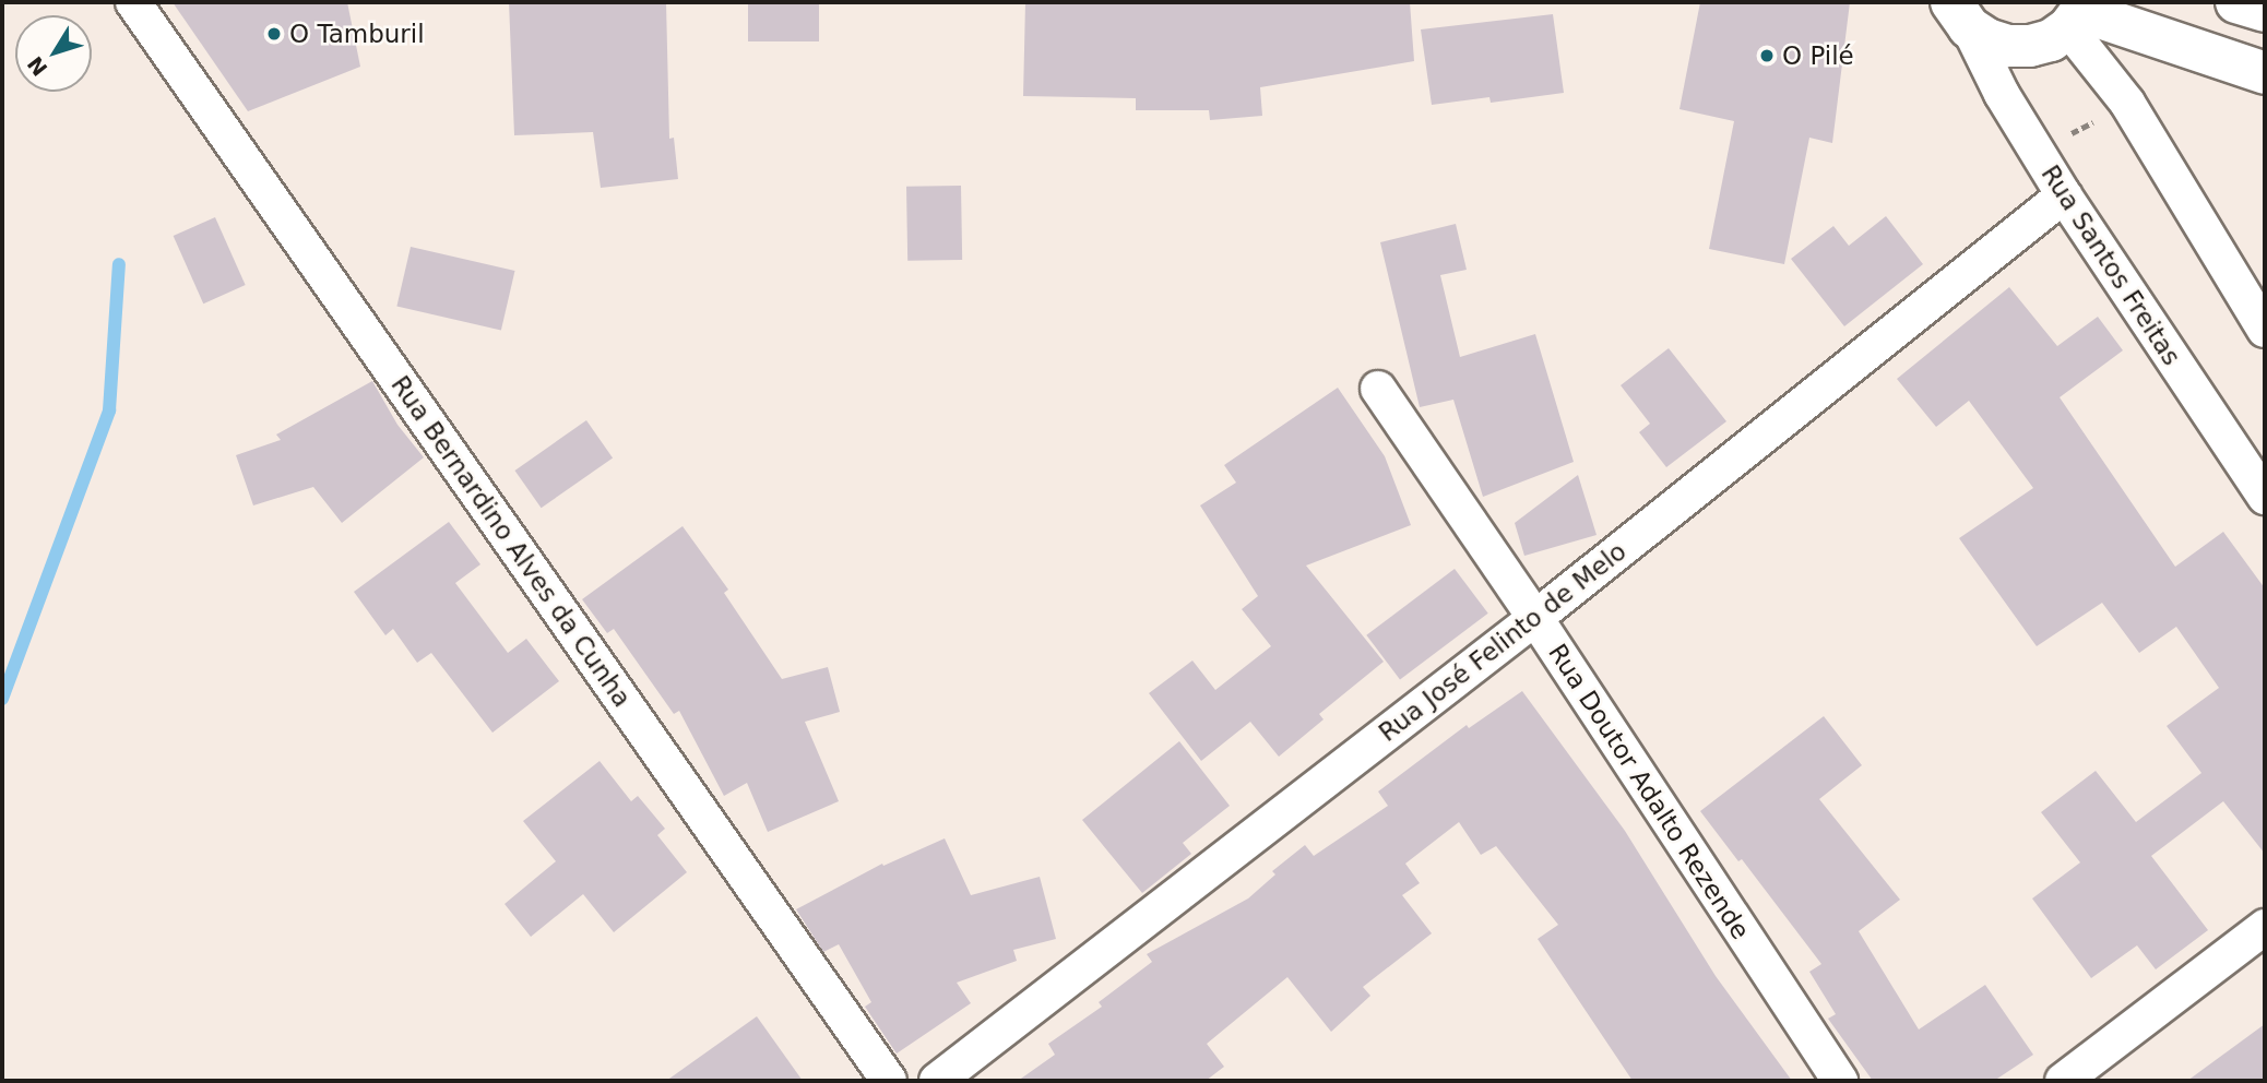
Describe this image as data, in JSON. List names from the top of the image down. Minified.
{"streets":{"street":["Rua Santos Freitas","Rua Bernardino Alves da Cunha","Rua José Felinto de Melo","Rua Doutor Adalto Rezende"]},"crossings":[["Rua Santos Freitas","Rua José Felinto de Melo"],["Rua José Felinto de Melo","Rua Doutor Adalto Rezende"]],"places":["O Tamburil","O Pilé"],"north":"bottom left"}
